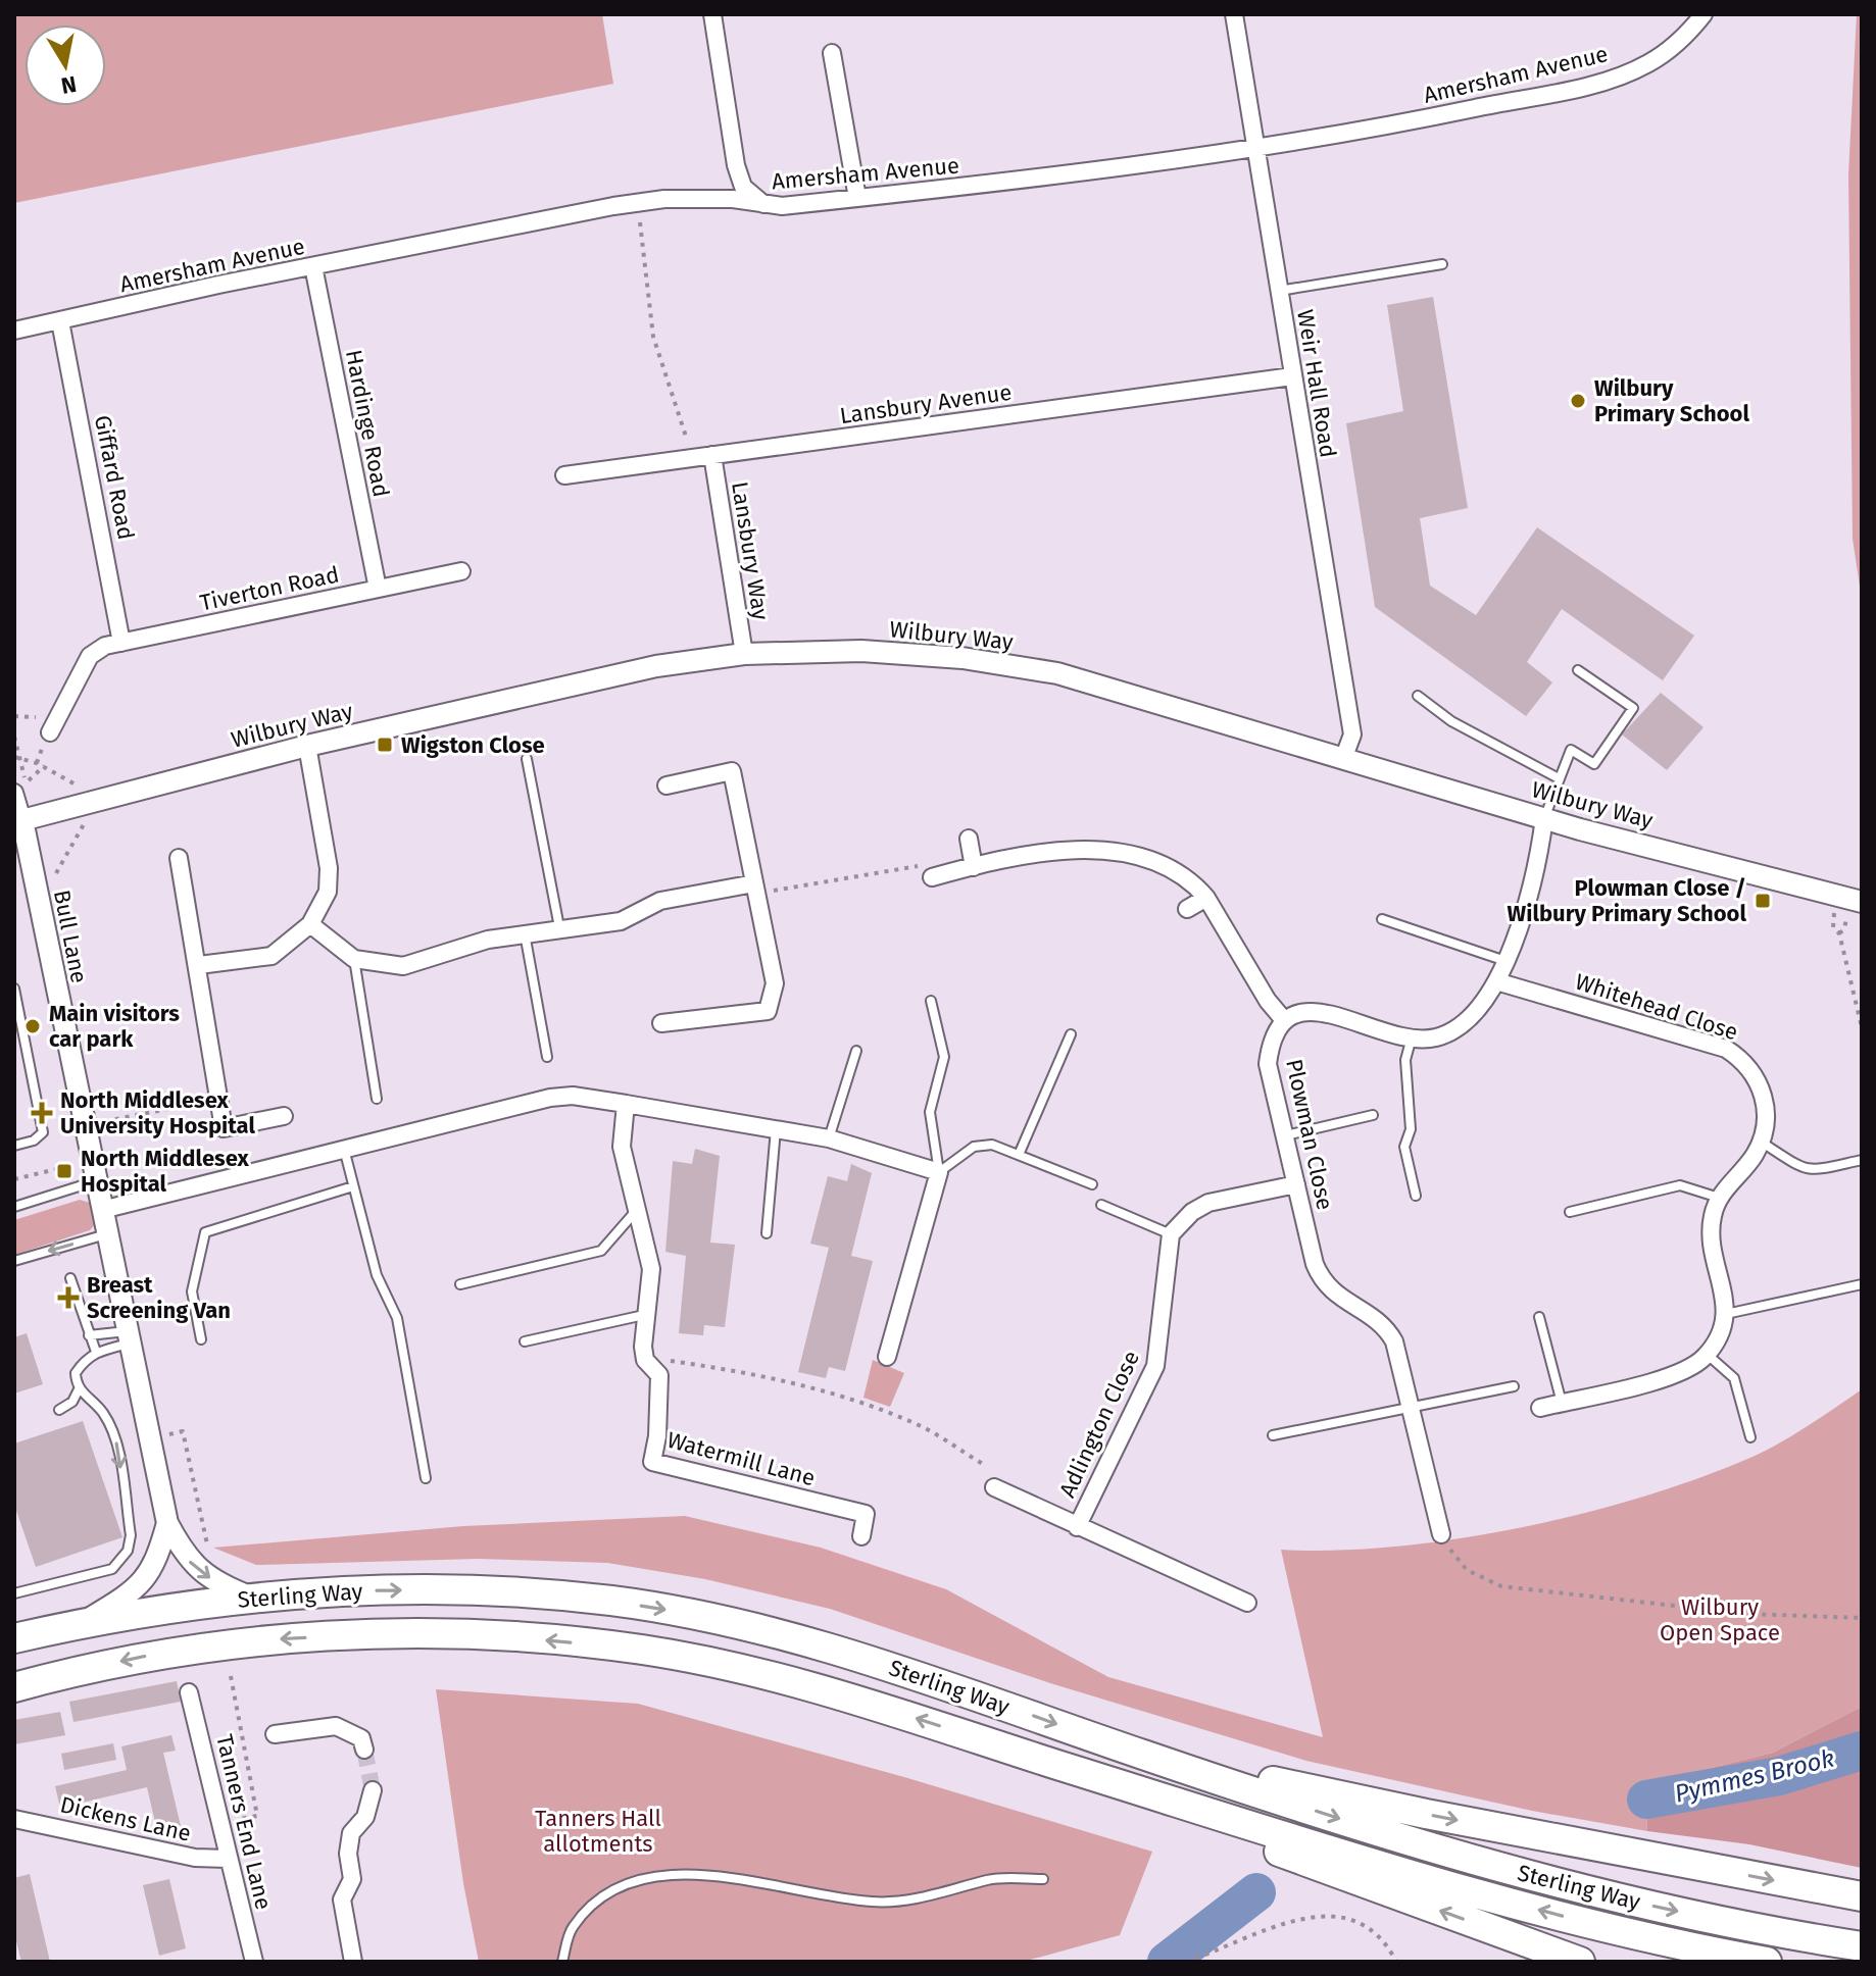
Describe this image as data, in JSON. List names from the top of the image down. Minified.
{"streets":{"highway":["Sterling Way"],"street":["Amersham Avenue","Weir Hall Road","Lansbury Avenue","Hardinge Road","Giffard Road","Lansbury Way","Tiverton Road","Wilbury Way","Bull Lane","Whitehead Close","Plowman Close","Adlington Close","Watermill Lane","Dickens Lane","Tanners End Lane"]},"crossings":[["Amersham Avenue","Weir Hall Road"],["Amersham Avenue","Hardinge Road"],["Amersham Avenue","Giffard Road"],["Weir Hall Road","Lansbury Avenue"],["Weir Hall Road","Wilbury Way"],["Lansbury Avenue","Lansbury Way"],["Hardinge Road","Tiverton Road"],["Giffard Road","Tiverton Road"],["Lansbury Way","Wilbury Way"],["Wilbury Way","Bull Lane"],["Dickens Lane","Tanners End Lane"]],"water":["Pymmes Brook"],"parks":["Wilbury Open Space","Tanners Hall allotments"],"places":{"other":["Wilbury Primary School","Main visitors car park"],"transit":["Wigston Close","Plowman Close / Wilbury Primary School","North Middlesex Hospital"],"health":["North Middlesex University Hospital","Breast Screening Van"]},"north":"bottom"}
